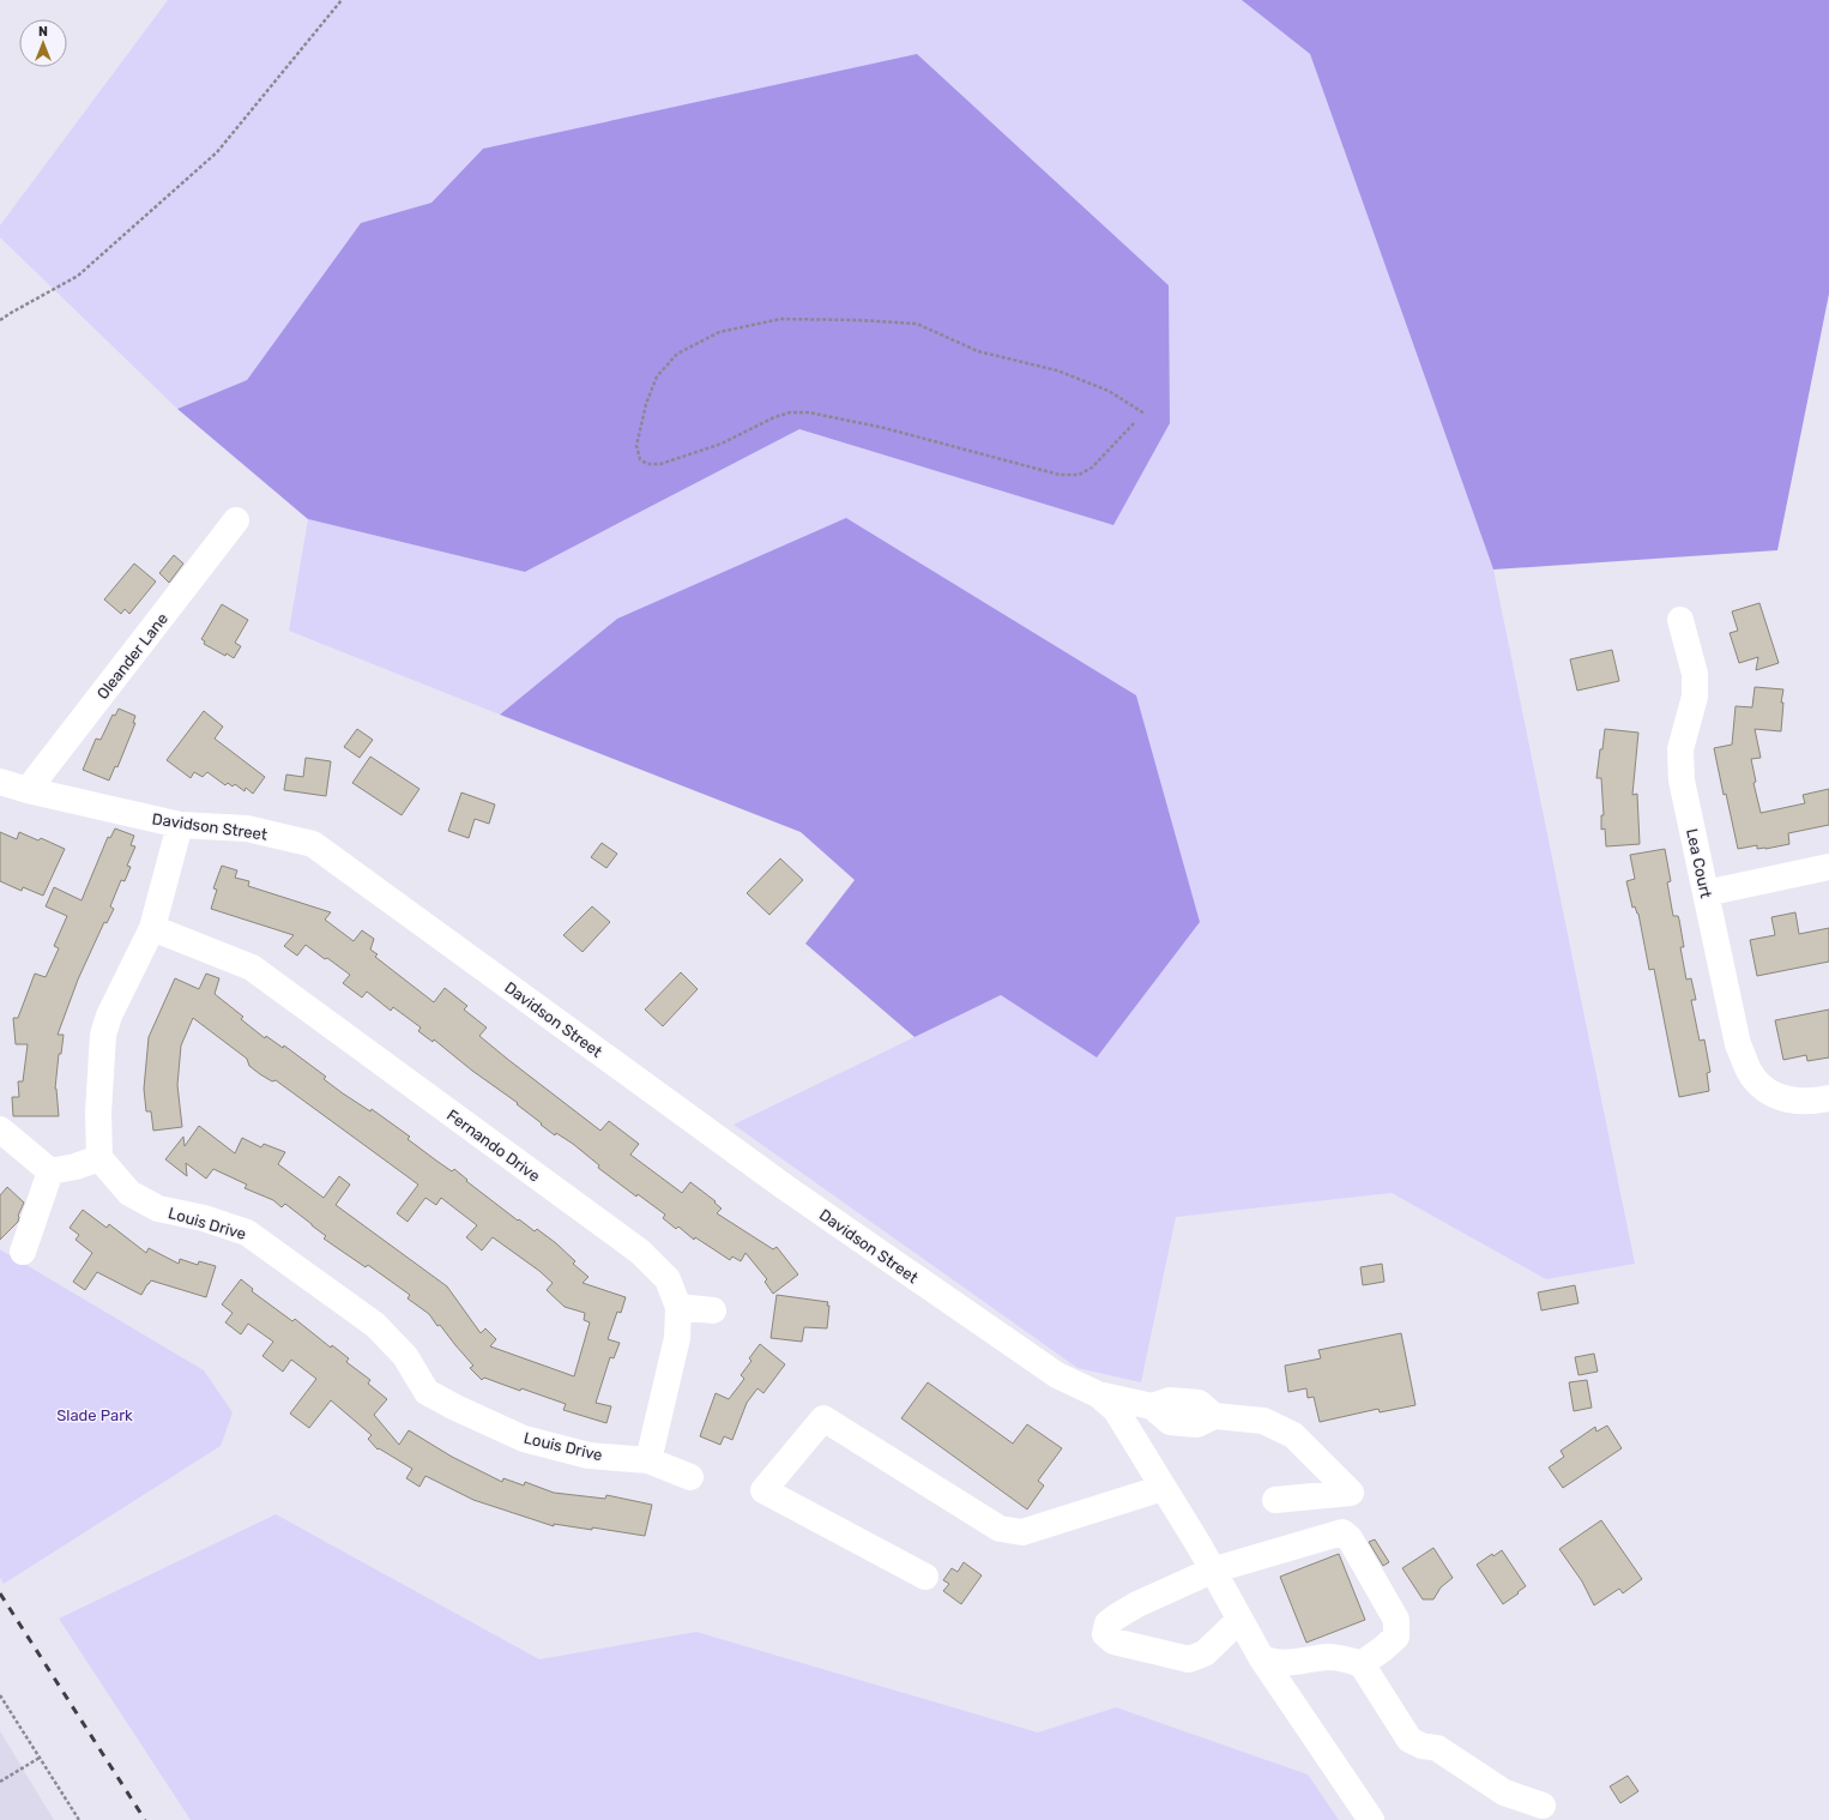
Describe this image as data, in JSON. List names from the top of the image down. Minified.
{"streets":{"street":["Oleander Lane","Davidson Street","Lea Court","Fernando Drive","Louis Drive"]},"crossings":[["Oleander Lane","Davidson Street"],["Fernando Drive","Louis Drive"]],"parks":["Slade Park"],"north":"top"}
